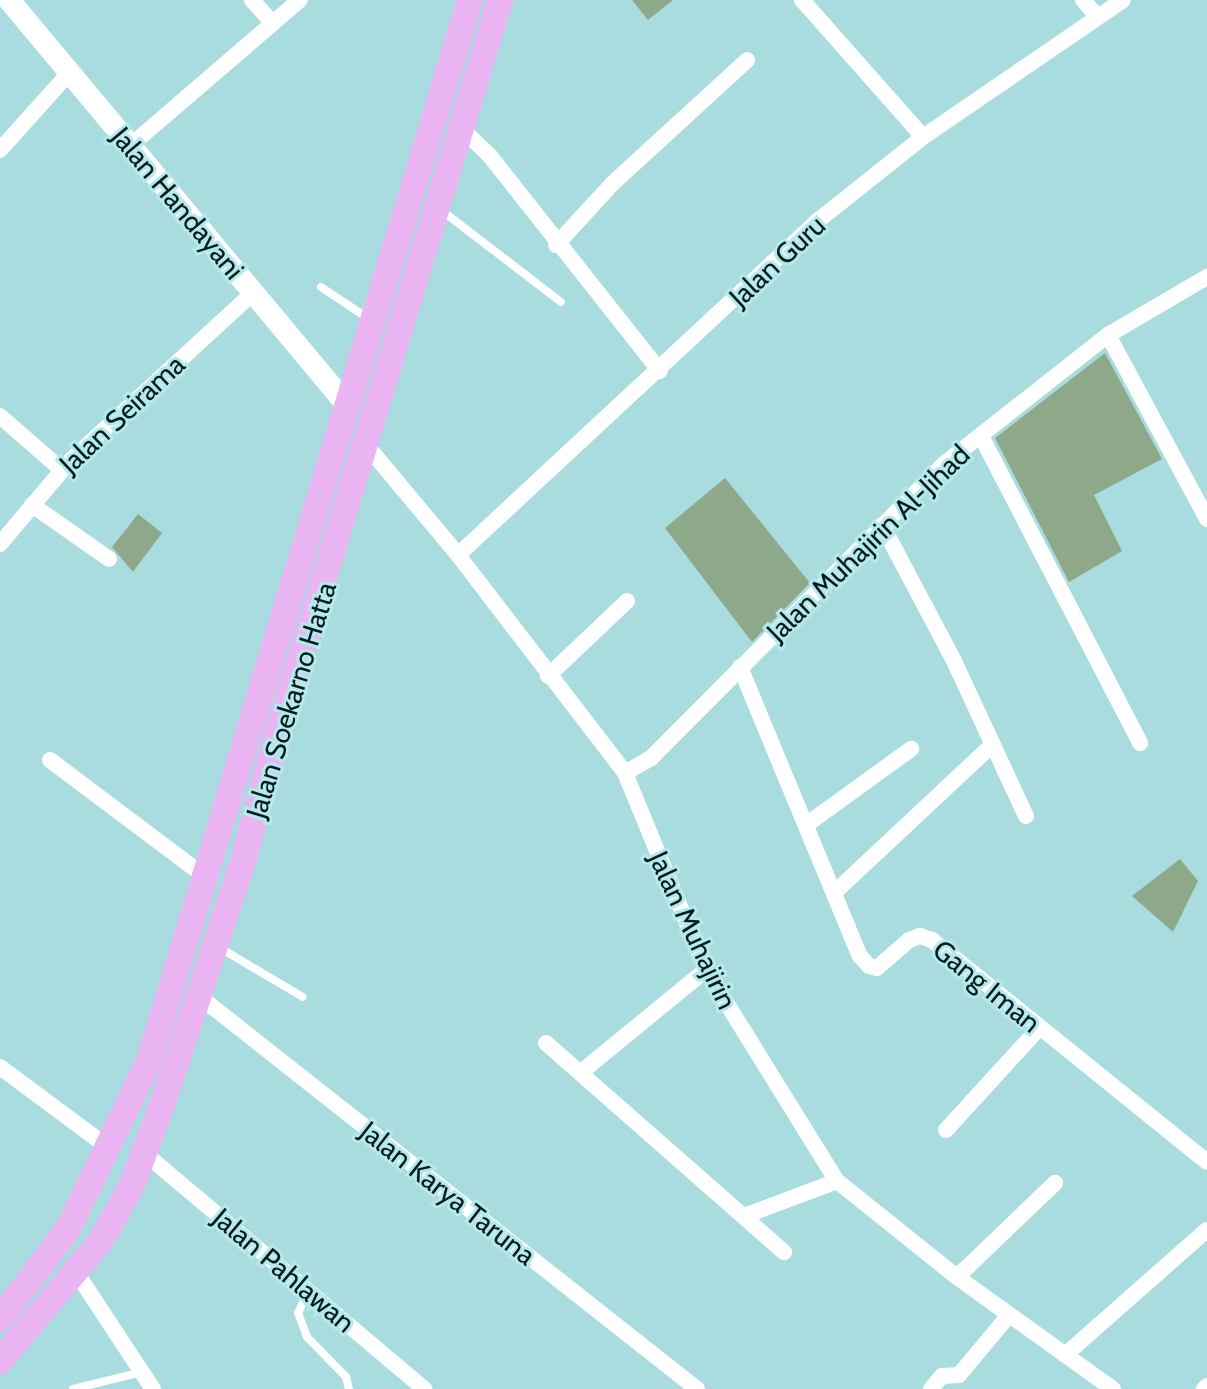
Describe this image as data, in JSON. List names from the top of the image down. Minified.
{"streets":{"main road":["Jalan Soekarno Hatta"],"street":["Jalan Handayani","Jalan Guru","Jalan Seirama","Jalan Muhajirin Al-Jihad","Jalan Muhajirin","Gang Iman","Jalan Karya Taruna","Jalan Pahlawan"]},"crossings":[["Jalan Handayani","Jalan Seirama"],["Jalan Handayani","Jalan Soekarno Hatta"],["Jalan Guru","Jalan Muhajirin"],["Jalan Muhajirin Al-Jihad","Jalan Muhajirin"],["Jalan Muhajirin Al-Jihad","Gang Iman"],["Jalan Soekarno Hatta","Jalan Muhajirin"],["Jalan Soekarno Hatta","Jalan Karya Taruna"],["Jalan Soekarno Hatta","Jalan Pahlawan"]]}
